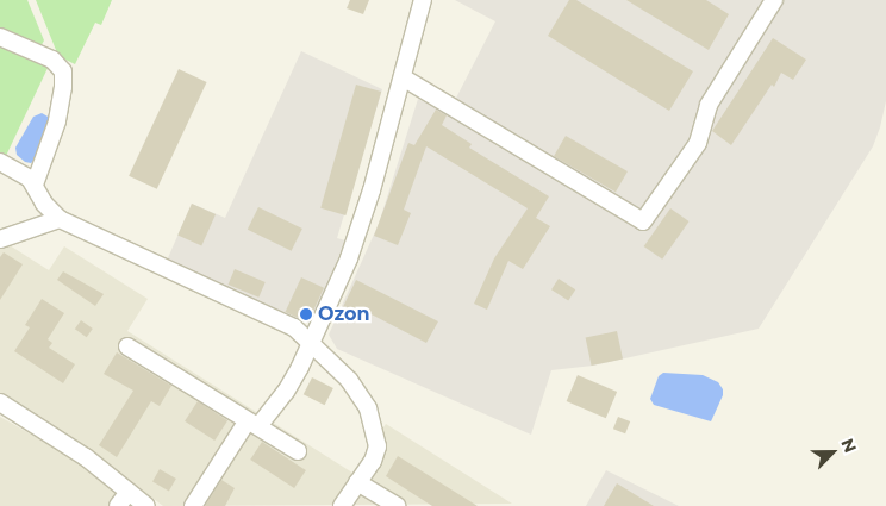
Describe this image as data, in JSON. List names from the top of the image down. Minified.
{"places":["Ozon"],"north":"top right"}
